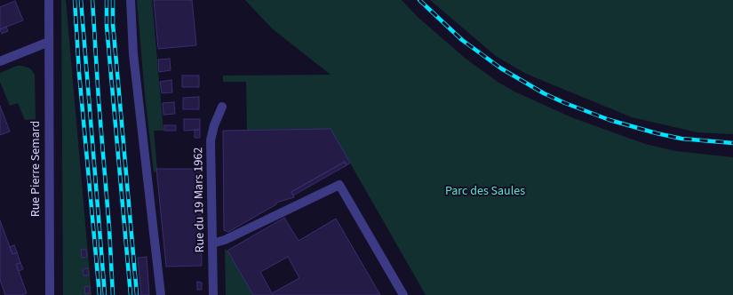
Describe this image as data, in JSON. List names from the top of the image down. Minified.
{"streets":{"street":["Rue Pierre Semard","Rue du 19 Mars 1962"]},"parks":["Parc des Saules"]}
